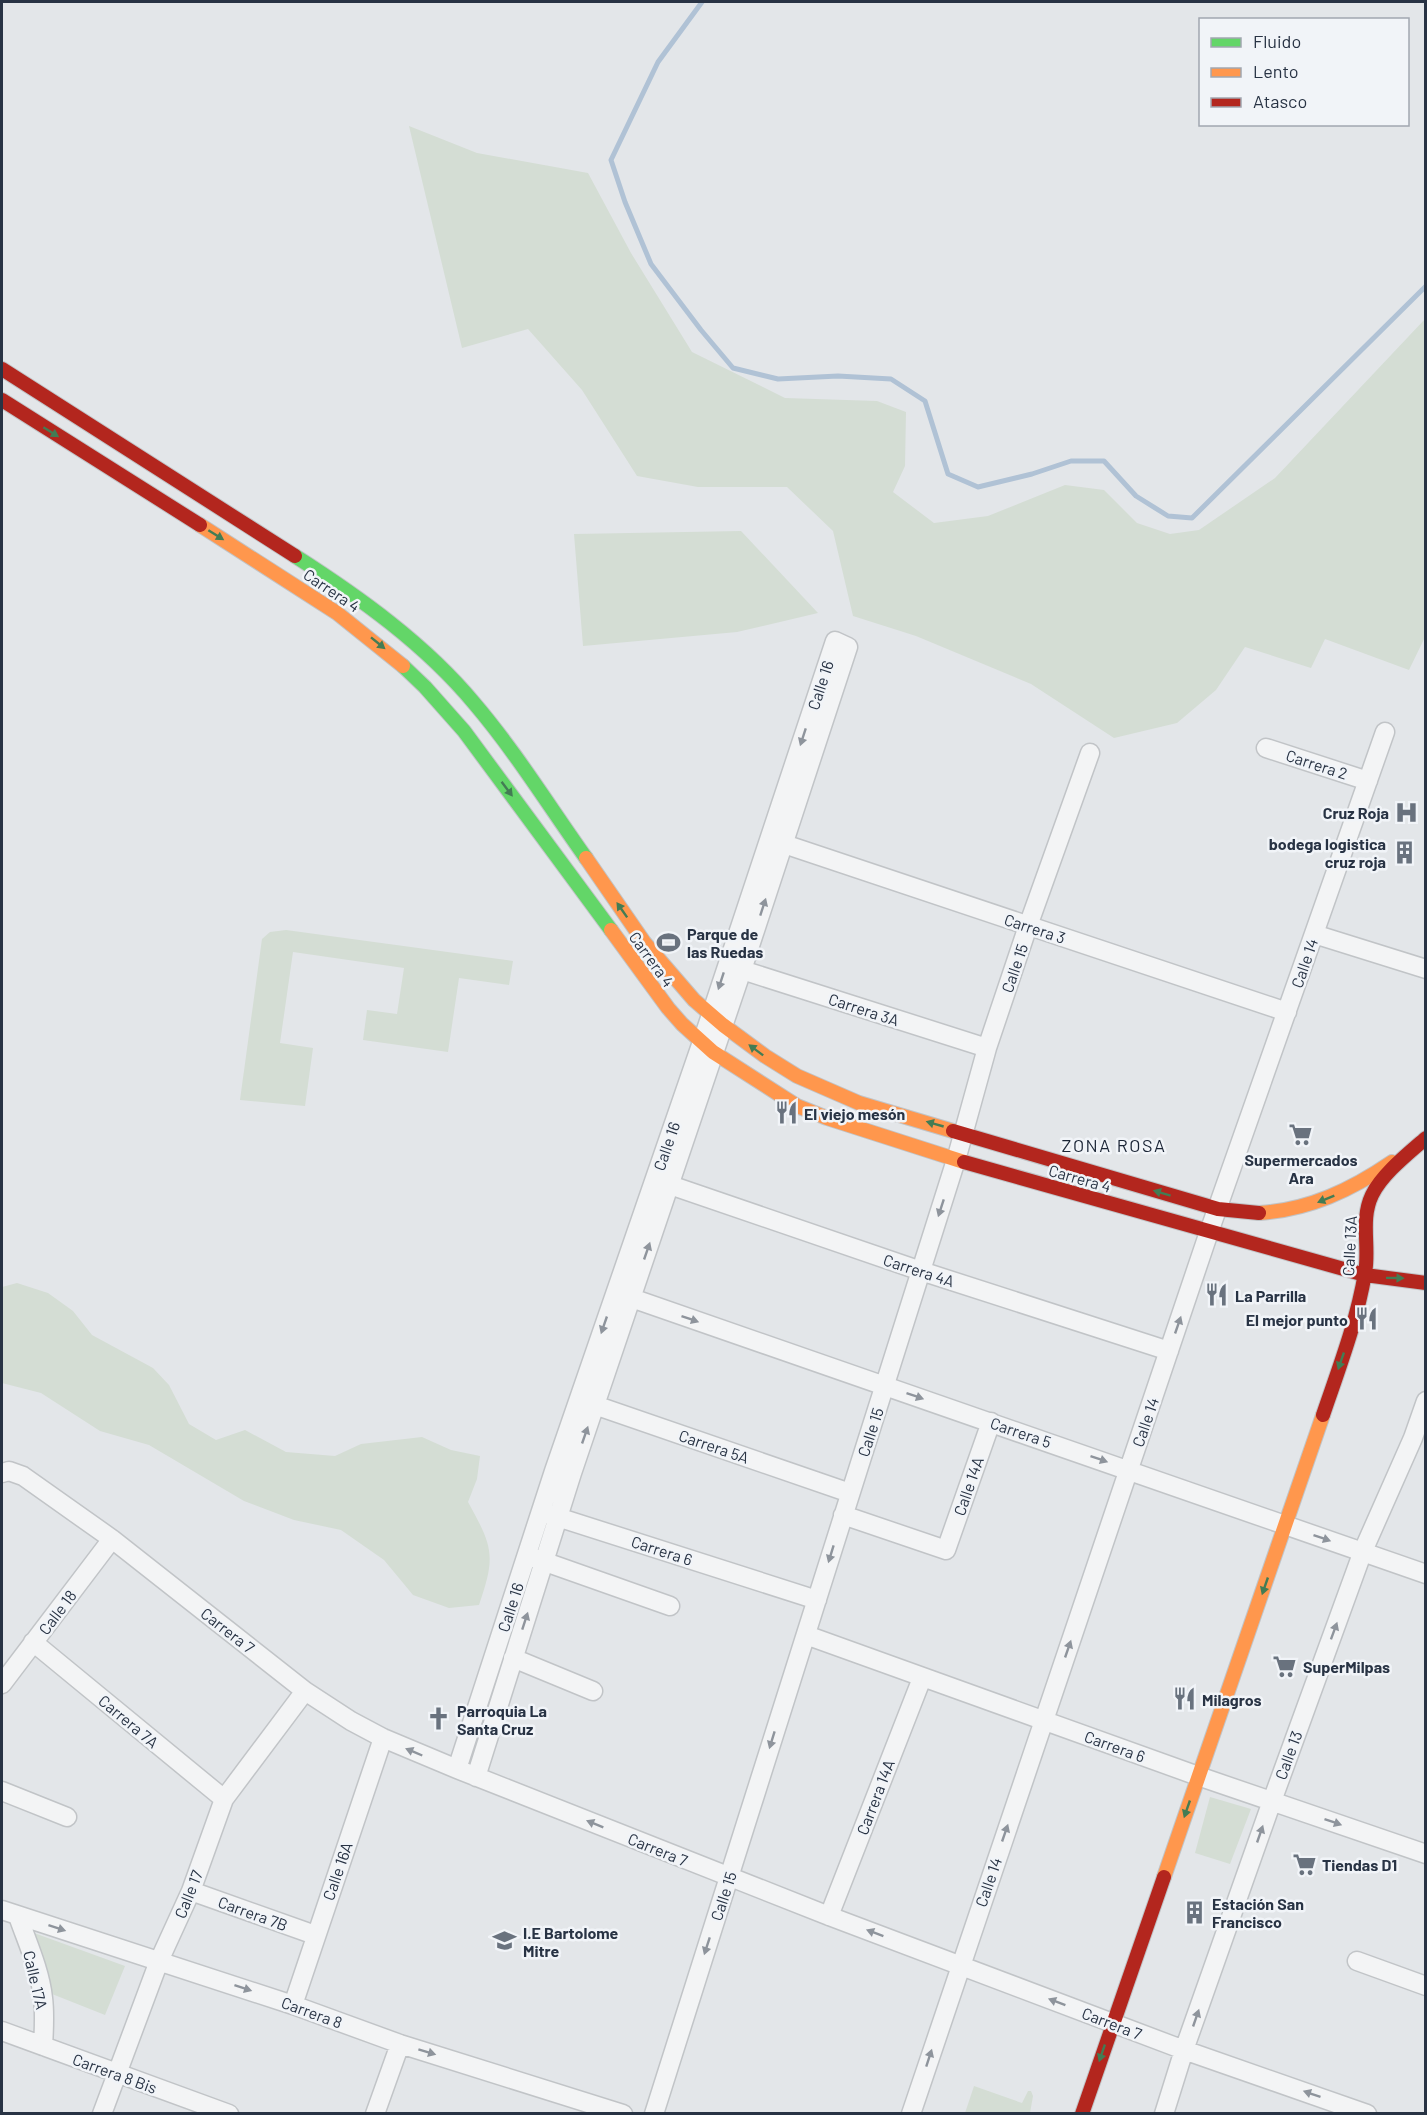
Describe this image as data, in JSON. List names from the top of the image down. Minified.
{"streets":{"main road":["Carrera 4","Calle 13A"],"street":["Calle 16","Carrera 2","Carrera 3","Calle 14","Calle 15","Carrera 3A","Carrera 4A","Carrera 5","Carrera 5A","Calle 14A","Carrera 6","Calle 18","Carrera 7","Carrera 7A","Calle 13","Carrera 14A","Calle 16A","Calle 17","Carrera 7B","Calle 17A","Carrera 8","Carrera 8 Bis"]},"crossings":[["Carrera 4","Calle 16"],["Carrera 4","Calle 14"],["Carrera 4","Calle 15"],["Carrera 4","Calle 13A"],["Calle 16","Carrera 3"],["Calle 16","Carrera 3A"],["Calle 16","Carrera 4A"],["Calle 16","Carrera 5"],["Calle 16","Carrera 5A"],["Calle 16","Carrera 6"],["Calle 16","Carrera 7"],["Carrera 2","Calle 14"],["Carrera 3","Calle 14"],["Carrera 3","Calle 15"],["Calle 14","Carrera 4A"],["Calle 14","Carrera 5"],["Calle 14","Carrera 6"],["Calle 14","Carrera 7"],["Calle 15","Carrera 3A"],["Calle 15","Carrera 4A"],["Calle 15","Carrera 5"],["Calle 15","Carrera 5A"],["Calle 15","Calle 14A"],["Calle 15","Carrera 6"],["Calle 15","Carrera 7"],["Calle 13A","Carrera 5"],["Calle 13A","Carrera 6"],["Calle 13A","Carrera 7"],["Carrera 5","Calle 14A"],["Carrera 5","Calle 13"],["Carrera 6","Calle 13"],["Carrera 6","Carrera 14A"],["Calle 18","Carrera 7"],["Calle 18","Carrera 7A"],["Carrera 7","Calle 13"],["Carrera 7","Carrera 14A"],["Carrera 7","Calle 16A"],["Carrera 7","Calle 17"],["Carrera 7A","Calle 17"],["Calle 16A","Carrera 7B"],["Calle 16A","Carrera 8"],["Calle 17","Carrera 7B"],["Calle 17","Carrera 8"],["Calle 17","Carrera 8 Bis"],["Calle 17A","Carrera 8"],["Calle 17A","Carrera 8 Bis"]],"one_way":["Calle 14","Calle 15","Calle 13A","Carrera 5","Carrera 7","Calle 13","Carrera 8"],"districts":["ZONA ROSA"],"places":{"hospital":["Cruz Roja"],"building":["bodega logistica cruz roja","Estación San Francisco"],"sports":["Parque de las Ruedas"],"restaurant":["El viejo mesón","La Parrilla","El mejor punto","Milagros"],"supermarket":["Supermercados Ara","SuperMilpas","Tiendas D1"],"church":["Parroquia La Santa Cruz"],"school or university":["I.E Bartolome Mitre"]},"legend":["Fluido","Lento","Atasco"]}
